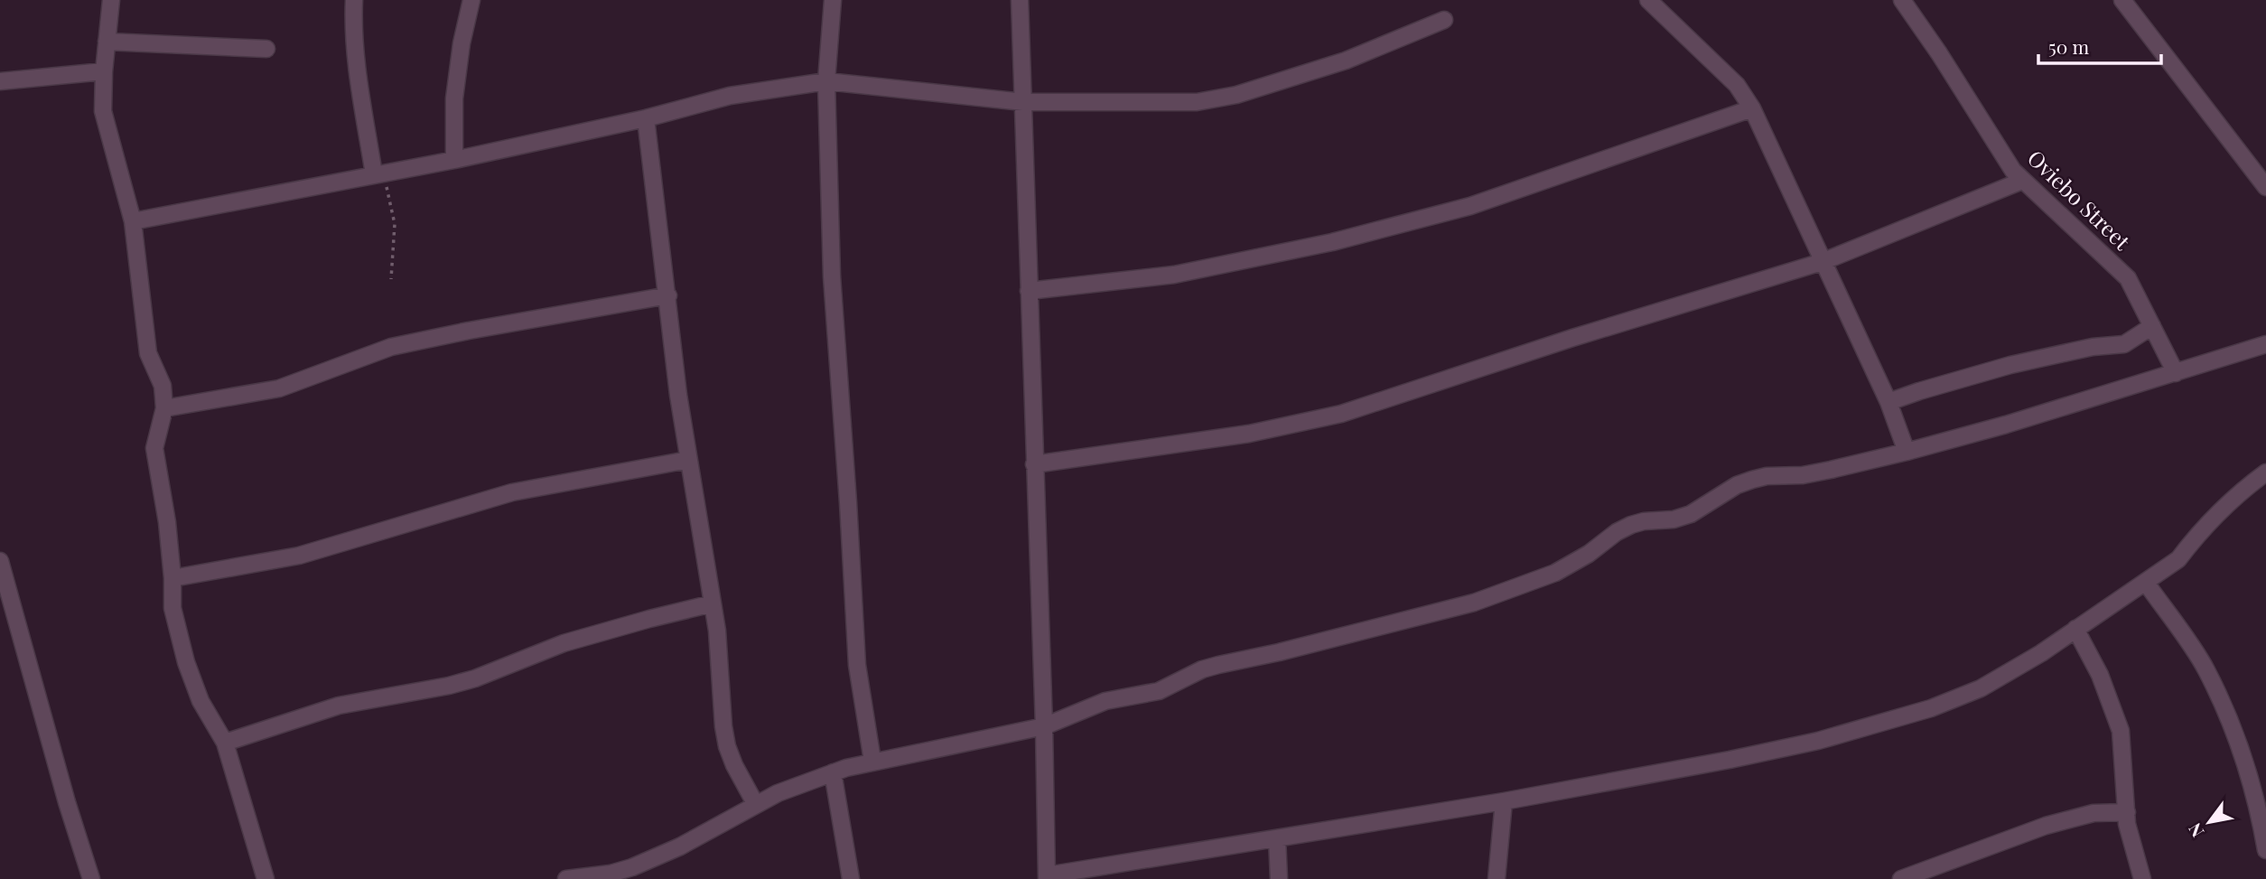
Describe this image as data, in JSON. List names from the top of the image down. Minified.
{"streets":{"street":["Oviebo Street"]},"scale_bar":"50 m","north":"bottom left"}
